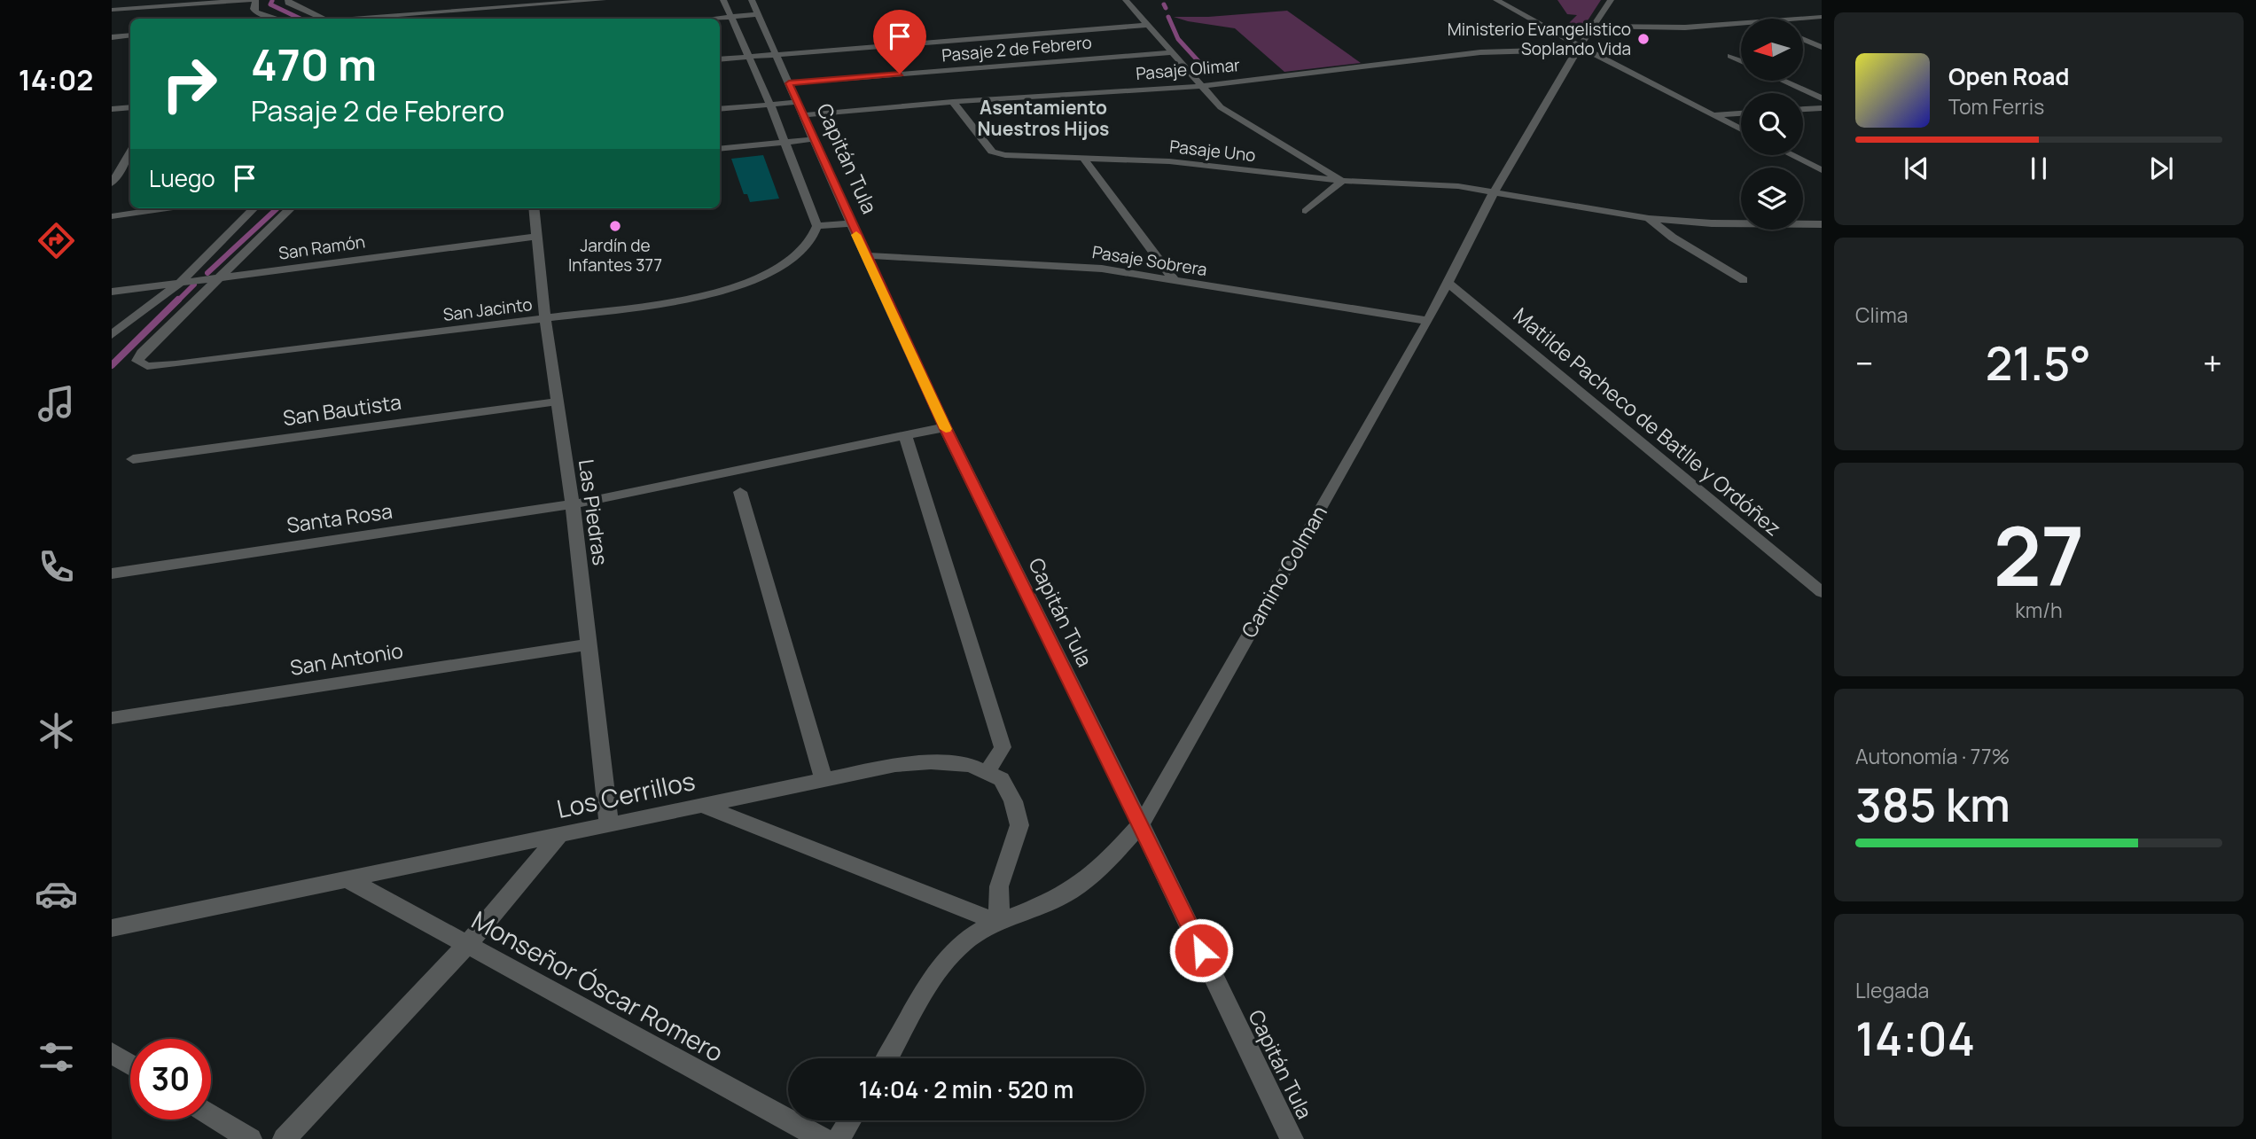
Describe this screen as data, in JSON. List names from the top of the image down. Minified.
{"streets":{"street":["Pasaje 2 de Febrero","Pasaje Olimar","Pasaje Uno","Capitán Tula","San Ramón","Pasaje Sobrera","San Jacinto","San Bautista","Matilde Pacheco de Batlle y Ordóñez","Las Piedras","Santa Rosa","Camino Colman","San Antonio","Los Cerrillos","Monseñor Óscar Romero"]},"crossings":[["Pasaje 2 de Febrero","Capitán Tula"],["Pasaje Olimar","Pasaje Uno"],["Pasaje Olimar","Capitán Tula"],["Pasaje Olimar","Camino Colman"],["Pasaje Uno","Camino Colman"],["Capitán Tula","Pasaje Sobrera"],["Capitán Tula","Santa Rosa"],["Capitán Tula","Camino Colman"],["San Ramón","San Jacinto"],["San Ramón","Las Piedras"],["Pasaje Sobrera","Camino Colman"],["San Jacinto","Las Piedras"],["San Bautista","Las Piedras"],["Matilde Pacheco de Batlle y Ordóñez","Camino Colman"],["Las Piedras","Santa Rosa"],["Las Piedras","San Antonio"],["Las Piedras","Los Cerrillos"],["Camino Colman","Los Cerrillos"],["Los Cerrillos","Monseñor Óscar Romero"]],"districts":["Asentamiento Nuestros Hijos"],"places":["Ministerio Evangelistico Soplando Vida","Jardín de Infantes 377"],"north":"left","page":{"tabs":"14:02","turn":["470 m","Pasaje 2 de Febrero"],"song":["Open Road","Tom Ferris"],"then":"Luego","tile":["Clima",["27","km/h"],["Autonomía · 77%","385 km"],["Llegada","14:04"]],"heat":["−","21.5°","+"],"limit":"30","trip":"14:04 · 2 min · 520 m"}}
